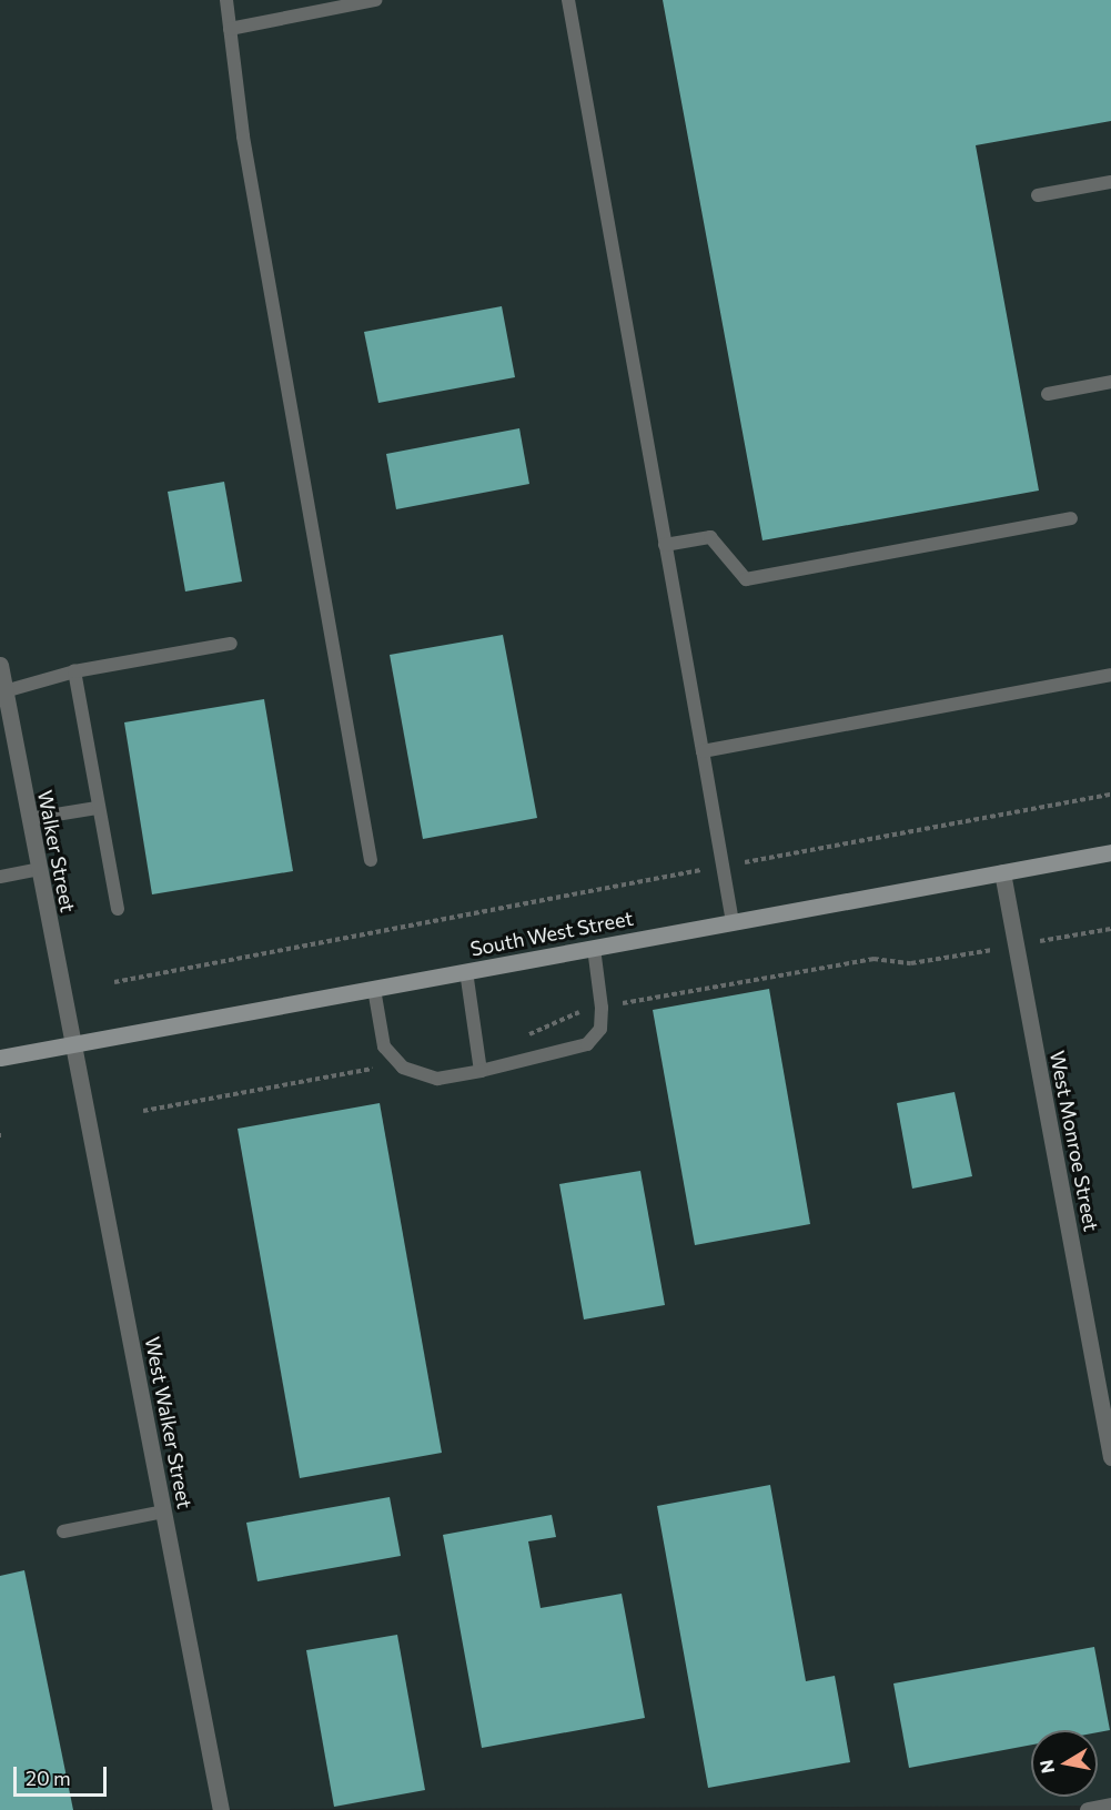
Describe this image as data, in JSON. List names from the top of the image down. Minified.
{"streets":{"main road":["South West Street"],"street":["Walker Street","West Monroe Street","West Walker Street"]},"crossings":[["Walker Street","South West Street"],["Walker Street","West Walker Street"],["South West Street","West Monroe Street"],["South West Street","West Walker Street"]],"scale_bar":"20 m","north":"left"}
